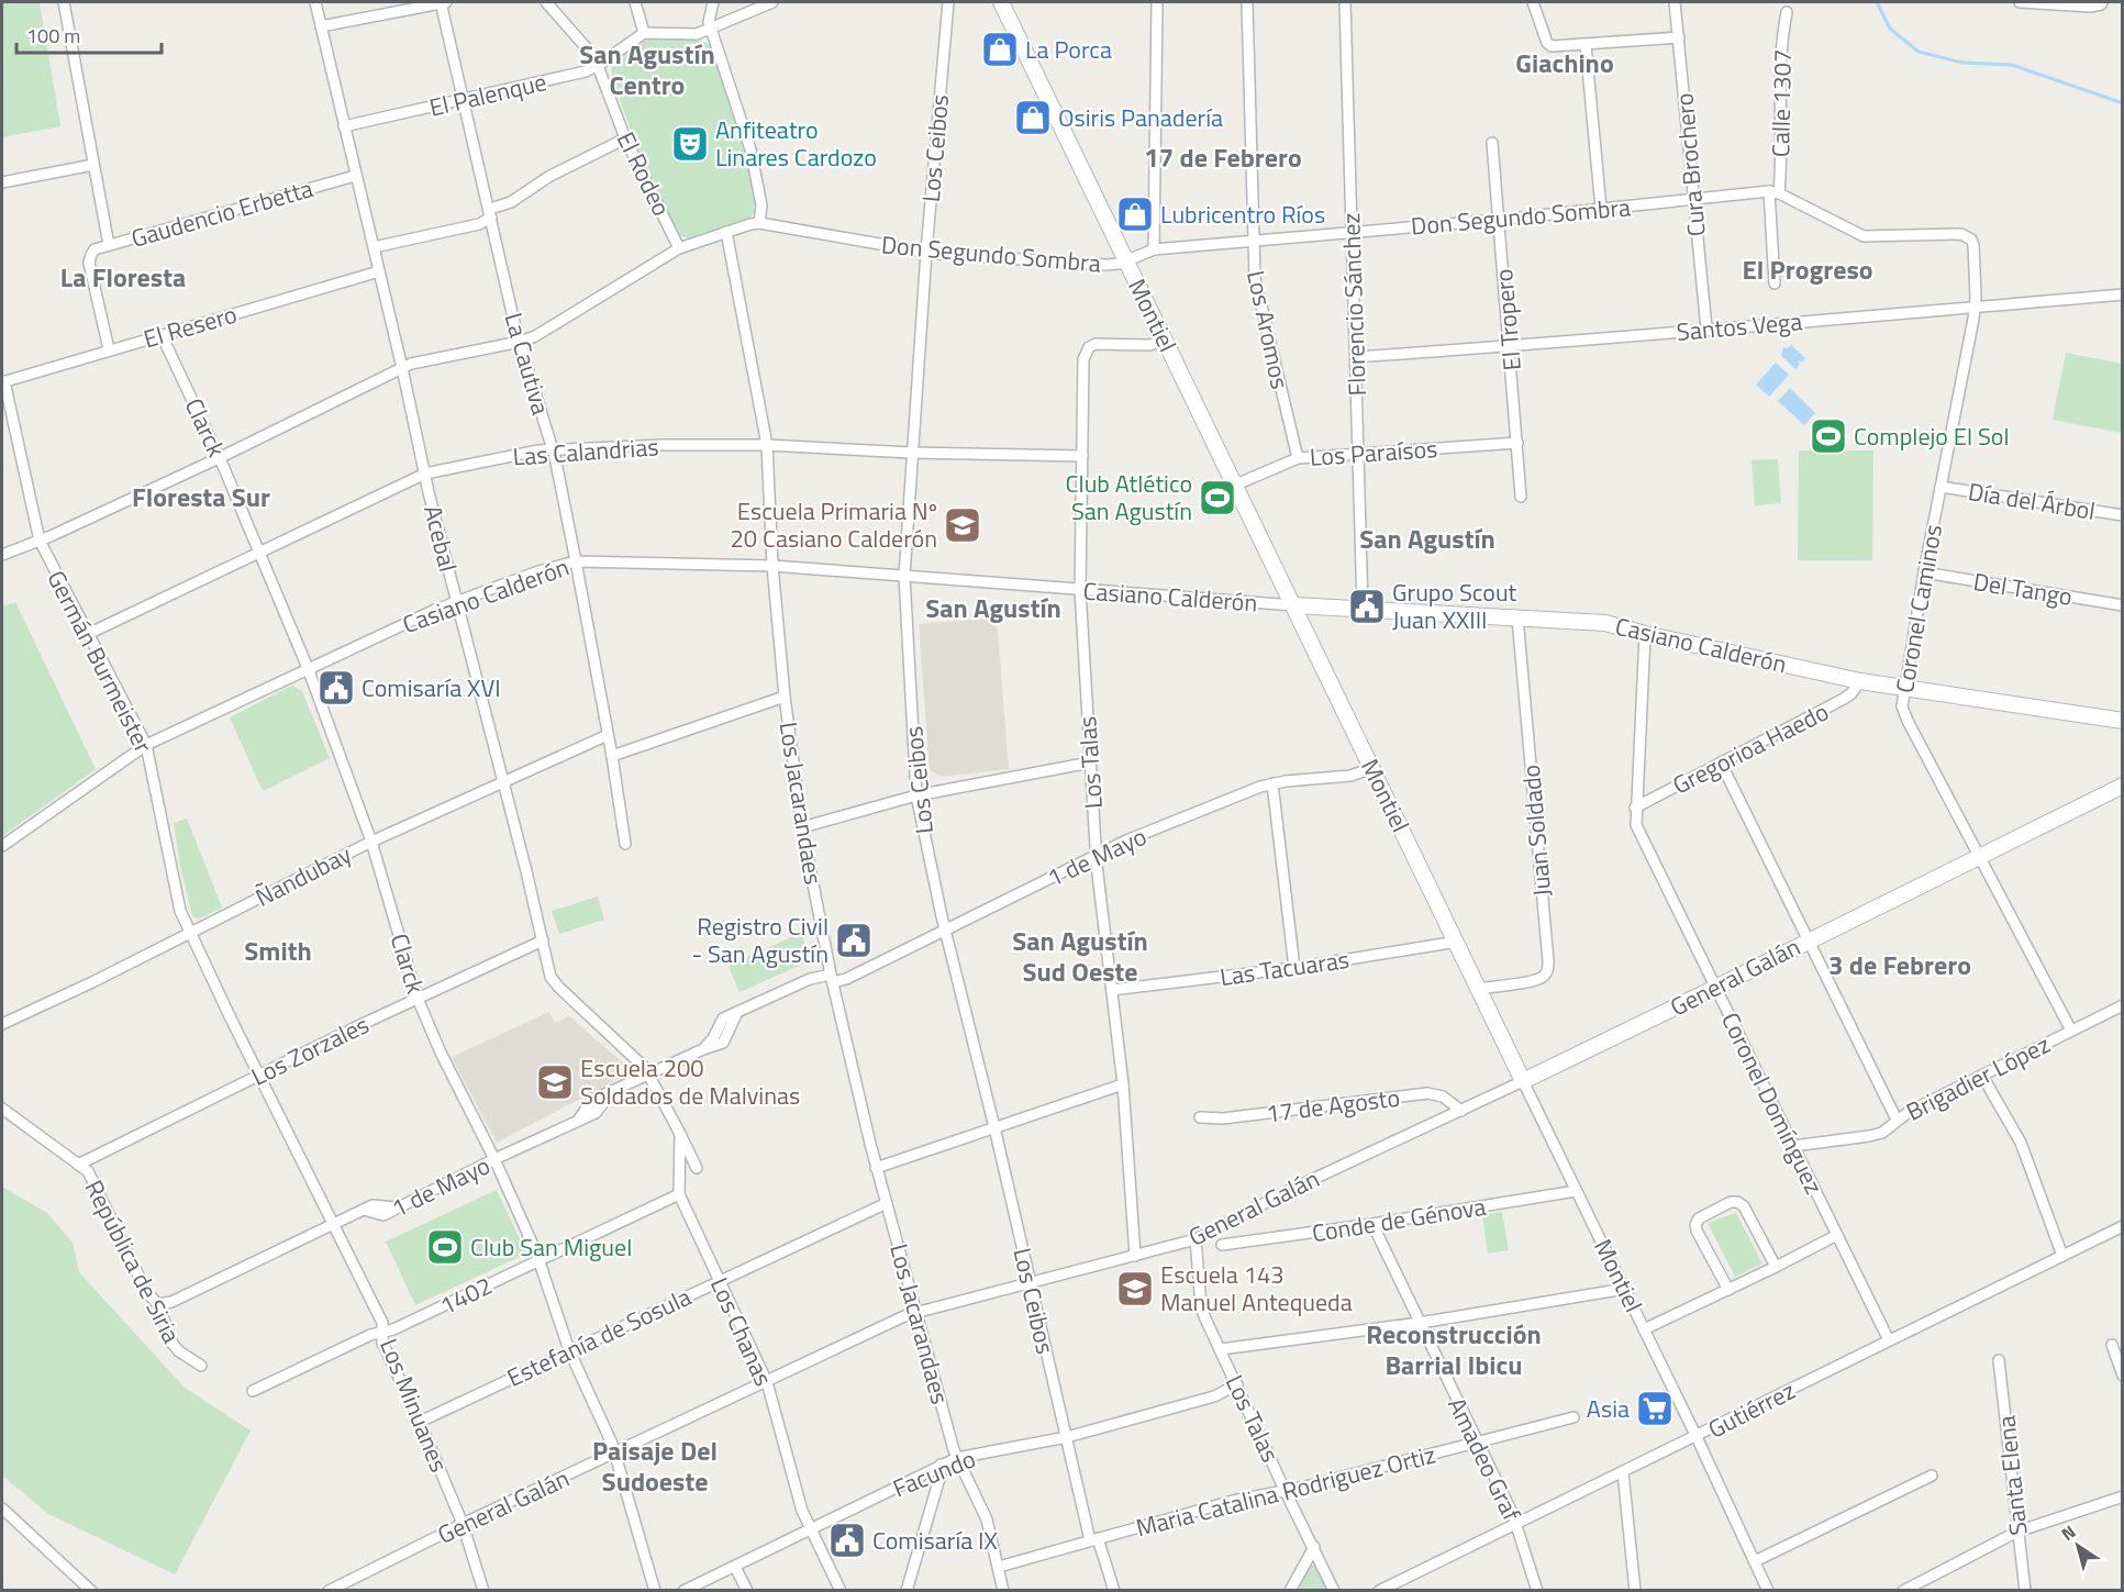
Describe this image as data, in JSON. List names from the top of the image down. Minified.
{"streets":{"street":["El Palenque","Calle 1307","Los Ceibos","Cura Brochero","El Rodeo","Gaudencio Erbetta","Don Segundo Sombra","Florencio Sánchez","Montiel","El Tropero","El Resero","Santos Vega","Los Aromos","La Cautiva","Clarck","Las Calandrias","Los Paraísos","Día del Árbol","Acebal","Del Tango","Casiano Calderón","Coronel Caminos","Germán Burmeister","Gregorioa Haedo","Los Talas","Los Jacarandaes","Juan Soldado","1 de Mayo","Ñandubay","Las Tacuaras","General Galán","Los Zorzales","Brigadier López","Coronel Domínguez","17 de Agosto","Conde de Génova","República de Siria","1402","Los Chanas","Estefanía de Sosula","Los Minuanes","Gutiérrez","Amadeo Graf","Facundo","Santa Elena","Maria Catalina Rodriguez Ortiz"]},"crossings":[["El Palenque","El Rodeo"],["El Palenque","La Cautiva"],["El Palenque","Acebal"],["Calle 1307","Don Segundo Sombra"],["Los Ceibos","Don Segundo Sombra"],["Los Ceibos","Las Calandrias"],["Los Ceibos","Casiano Calderón"],["Los Ceibos","1 de Mayo"],["Los Ceibos","General Galán"],["Los Ceibos","Facundo"],["Los Ceibos","Maria Catalina Rodriguez Ortiz"],["Cura Brochero","Don Segundo Sombra"],["Cura Brochero","Santos Vega"],["El Rodeo","Don Segundo Sombra"],["Gaudencio Erbetta","El Resero"],["Gaudencio Erbetta","Acebal"],["Don Segundo Sombra","Florencio Sánchez"],["Don Segundo Sombra","Montiel"],["Don Segundo Sombra","El Tropero"],["Don Segundo Sombra","Los Aromos"],["Don Segundo Sombra","La Cautiva"],["Don Segundo Sombra","Clarck"],["Don Segundo Sombra","Acebal"],["Don Segundo Sombra","Germán Burmeister"],["Don Segundo Sombra","Los Jacarandaes"],["Florencio Sánchez","Santos Vega"],["Florencio Sánchez","Los Paraísos"],["Florencio Sánchez","Casiano Calderón"],["Montiel","Los Paraísos"],["Montiel","Casiano Calderón"],["Montiel","Los Talas"],["Montiel","Juan Soldado"],["Montiel","1 de Mayo"],["Montiel","Las Tacuaras"],["Montiel","General Galán"],["Montiel","Conde de Génova"],["Montiel","Gutiérrez"],["El Tropero","Santos Vega"],["El Tropero","Los Paraísos"],["El Resero","Clarck"],["El Resero","Acebal"],["El Resero","Germán Burmeister"],["Santos Vega","Coronel Caminos"],["Los Aromos","Los Paraísos"],["La Cautiva","Las Calandrias"],["La Cautiva","Casiano Calderón"],["La Cautiva","Ñandubay"],["Clarck","Las Calandrias"],["Clarck","Casiano Calderón"],["Clarck","1 de Mayo"],["Clarck","Ñandubay"],["Clarck","General Galán"],["Clarck","Los Zorzales"],["Clarck","1402"],["Clarck","Estefanía de Sosula"],["Las Calandrias","Acebal"],["Las Calandrias","Germán Burmeister"],["Las Calandrias","Los Talas"],["Las Calandrias","Los Jacarandaes"],["Día del Árbol","Coronel Caminos"],["Acebal","Casiano Calderón"],["Acebal","1 de Mayo"],["Acebal","Ñandubay"],["Acebal","Los Zorzales"],["Acebal","Los Chanas"],["Del Tango","Coronel Caminos"],["Casiano Calderón","Coronel Caminos"],["Casiano Calderón","Germán Burmeister"],["Casiano Calderón","Gregorioa Haedo"],["Casiano Calderón","Los Talas"],["Casiano Calderón","Los Jacarandaes"],["Casiano Calderón","Juan Soldado"],["Casiano Calderón","Coronel Domínguez"],["Coronel Caminos","General Galán"],["Coronel Caminos","Brigadier López"],["Germán Burmeister","1 de Mayo"],["Germán Burmeister","Ñandubay"],["Germán Burmeister","Los Zorzales"],["Germán Burmeister","Los Minuanes"],["Gregorioa Haedo","Coronel Domínguez"],["Los Talas","1 de Mayo"],["Los Talas","Las Tacuaras"],["Los Talas","General Galán"],["Los Talas","Facundo"],["Los Talas","Maria Catalina Rodriguez Ortiz"],["Los Jacarandaes","1 de Mayo"],["Los Jacarandaes","General Galán"],["Los Jacarandaes","Estefanía de Sosula"],["Los Jacarandaes","Facundo"],["Los Jacarandaes","Maria Catalina Rodriguez Ortiz"],["1 de Mayo","República de Siria"],["1 de Mayo","Los Chanas"],["1 de Mayo","Los Minuanes"],["General Galán","Coronel Domínguez"],["General Galán","17 de Agosto"],["General Galán","Los Chanas"],["General Galán","Los Minuanes"],["Los Zorzales","República de Siria"],["Brigadier López","Coronel Domínguez"],["Coronel Domínguez","Gutiérrez"],["Conde de Génova","Amadeo Graf"],["1402","Los Chanas"],["1402","Los Minuanes"],["Los Chanas","Estefanía de Sosula"],["Los Chanas","Facundo"],["Estefanía de Sosula","Los Minuanes"],["Gutiérrez","Amadeo Graf"],["Amadeo Graf","Maria Catalina Rodriguez Ortiz"]],"districts":["San Agustín Centro","Giachino","17 de Febrero","El Progreso","La Floresta","Floresta Sur","San Agustín","San Agustín","San Agustín Sud Oeste","Smith","3 de Febrero","Reconstrucción Barrial Ibicu","Paisaje Del Sudoeste"],"places":{"shop":["La Porca","Osiris Panadería","Lubricentro Ríos"],"theatre":["Anfiteatro Linares Cardozo"],"sports":["Complejo El Sol","Club Atlético San Agustín","Club San Miguel"],"school or university":["Escuela Primaria Nº 20 Casiano Calderón","Escuela 200 Soldados de Malvinas","Escuela 143 Manuel Antequeda"],"public building":["Grupo Scout Juan XXIII","Comisaría XVI","Registro Civil - San Agustín","Comisaría IX"],"supermarket":["Asia"]},"scale_bar":"100 m","north":"top left"}
